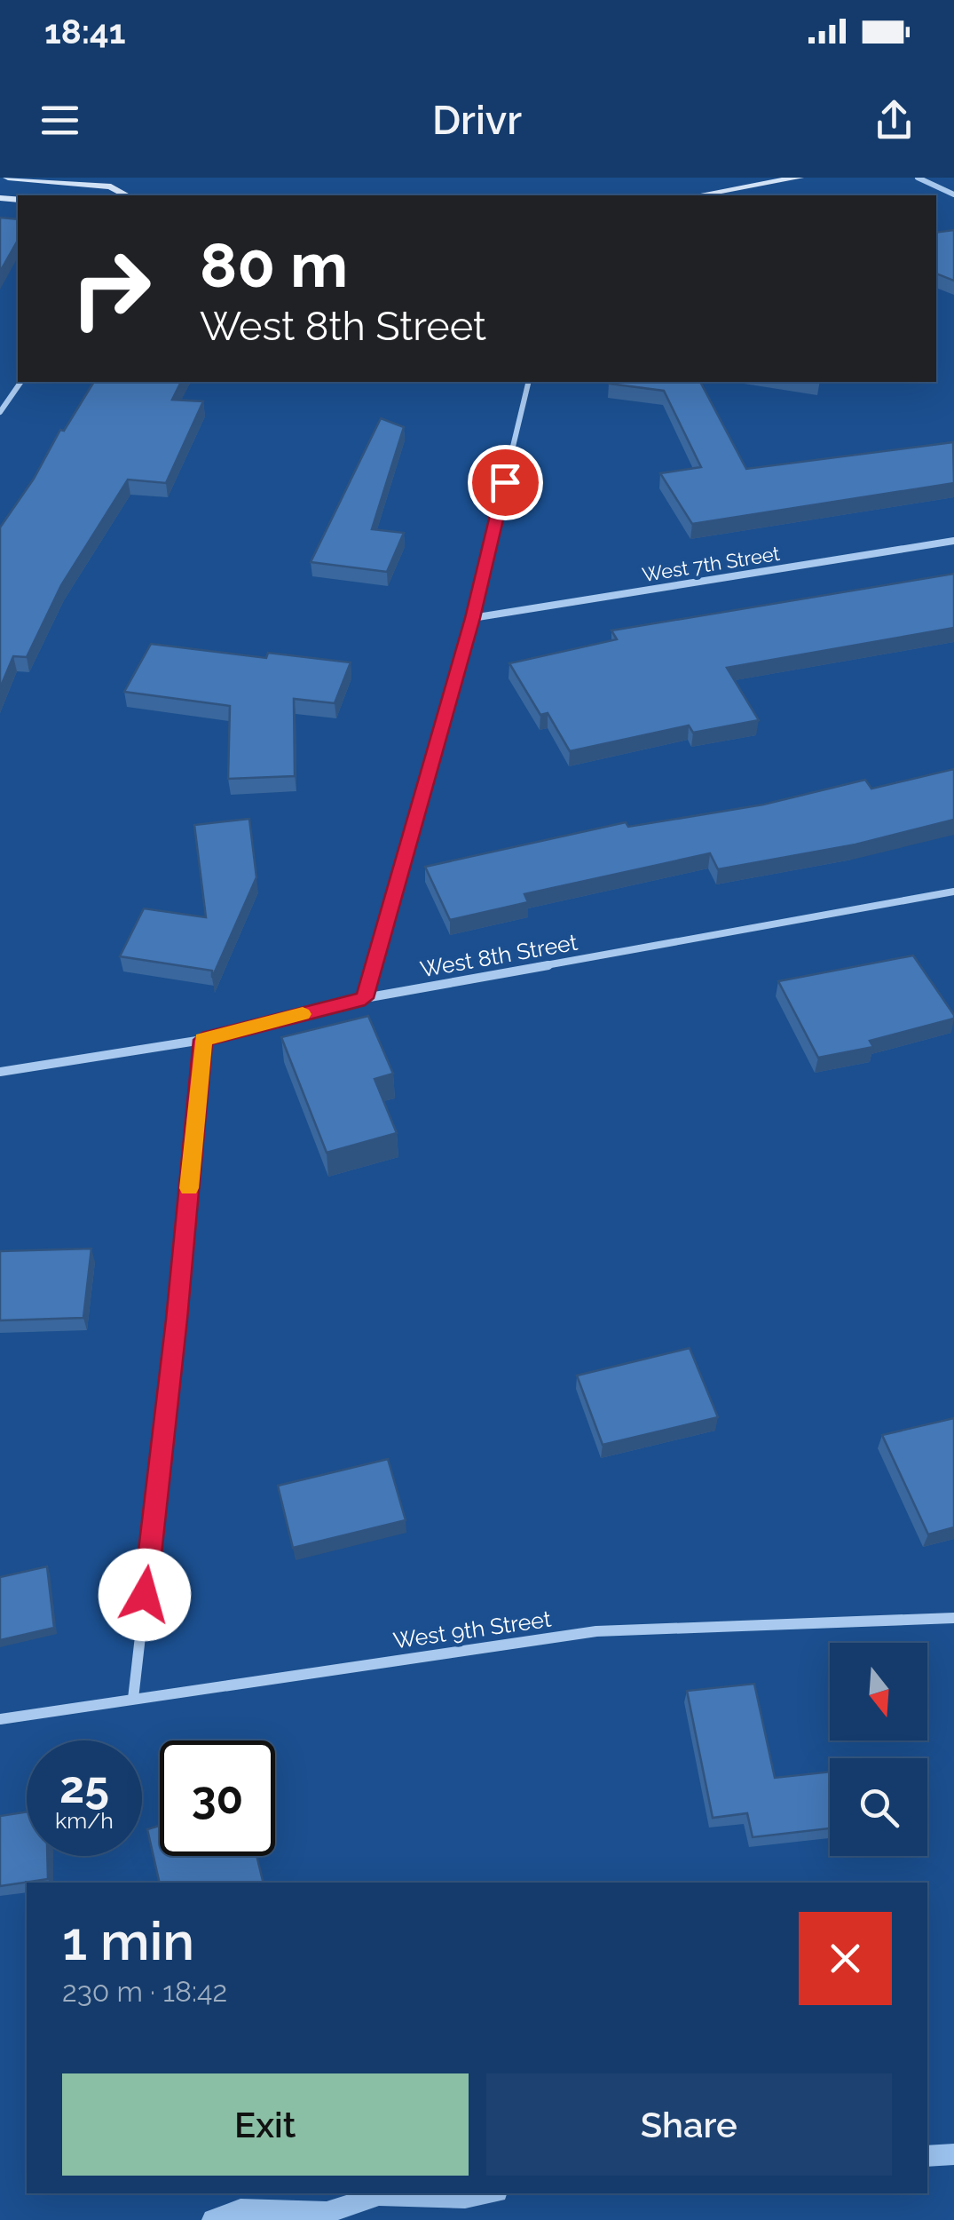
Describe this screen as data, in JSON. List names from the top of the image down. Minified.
{"streets":{"street":["West 7th Street","West 8th Street","West 9th Street"]},"north":"bottom","page":{"status":"18:41","header":"Drivr","turn":["80 m","West 8th Street"],"speed":"25 km/h","limit":"30","heading":["1 min","230 m · 18:42"],"buttons":["Exit","Share"]}}
